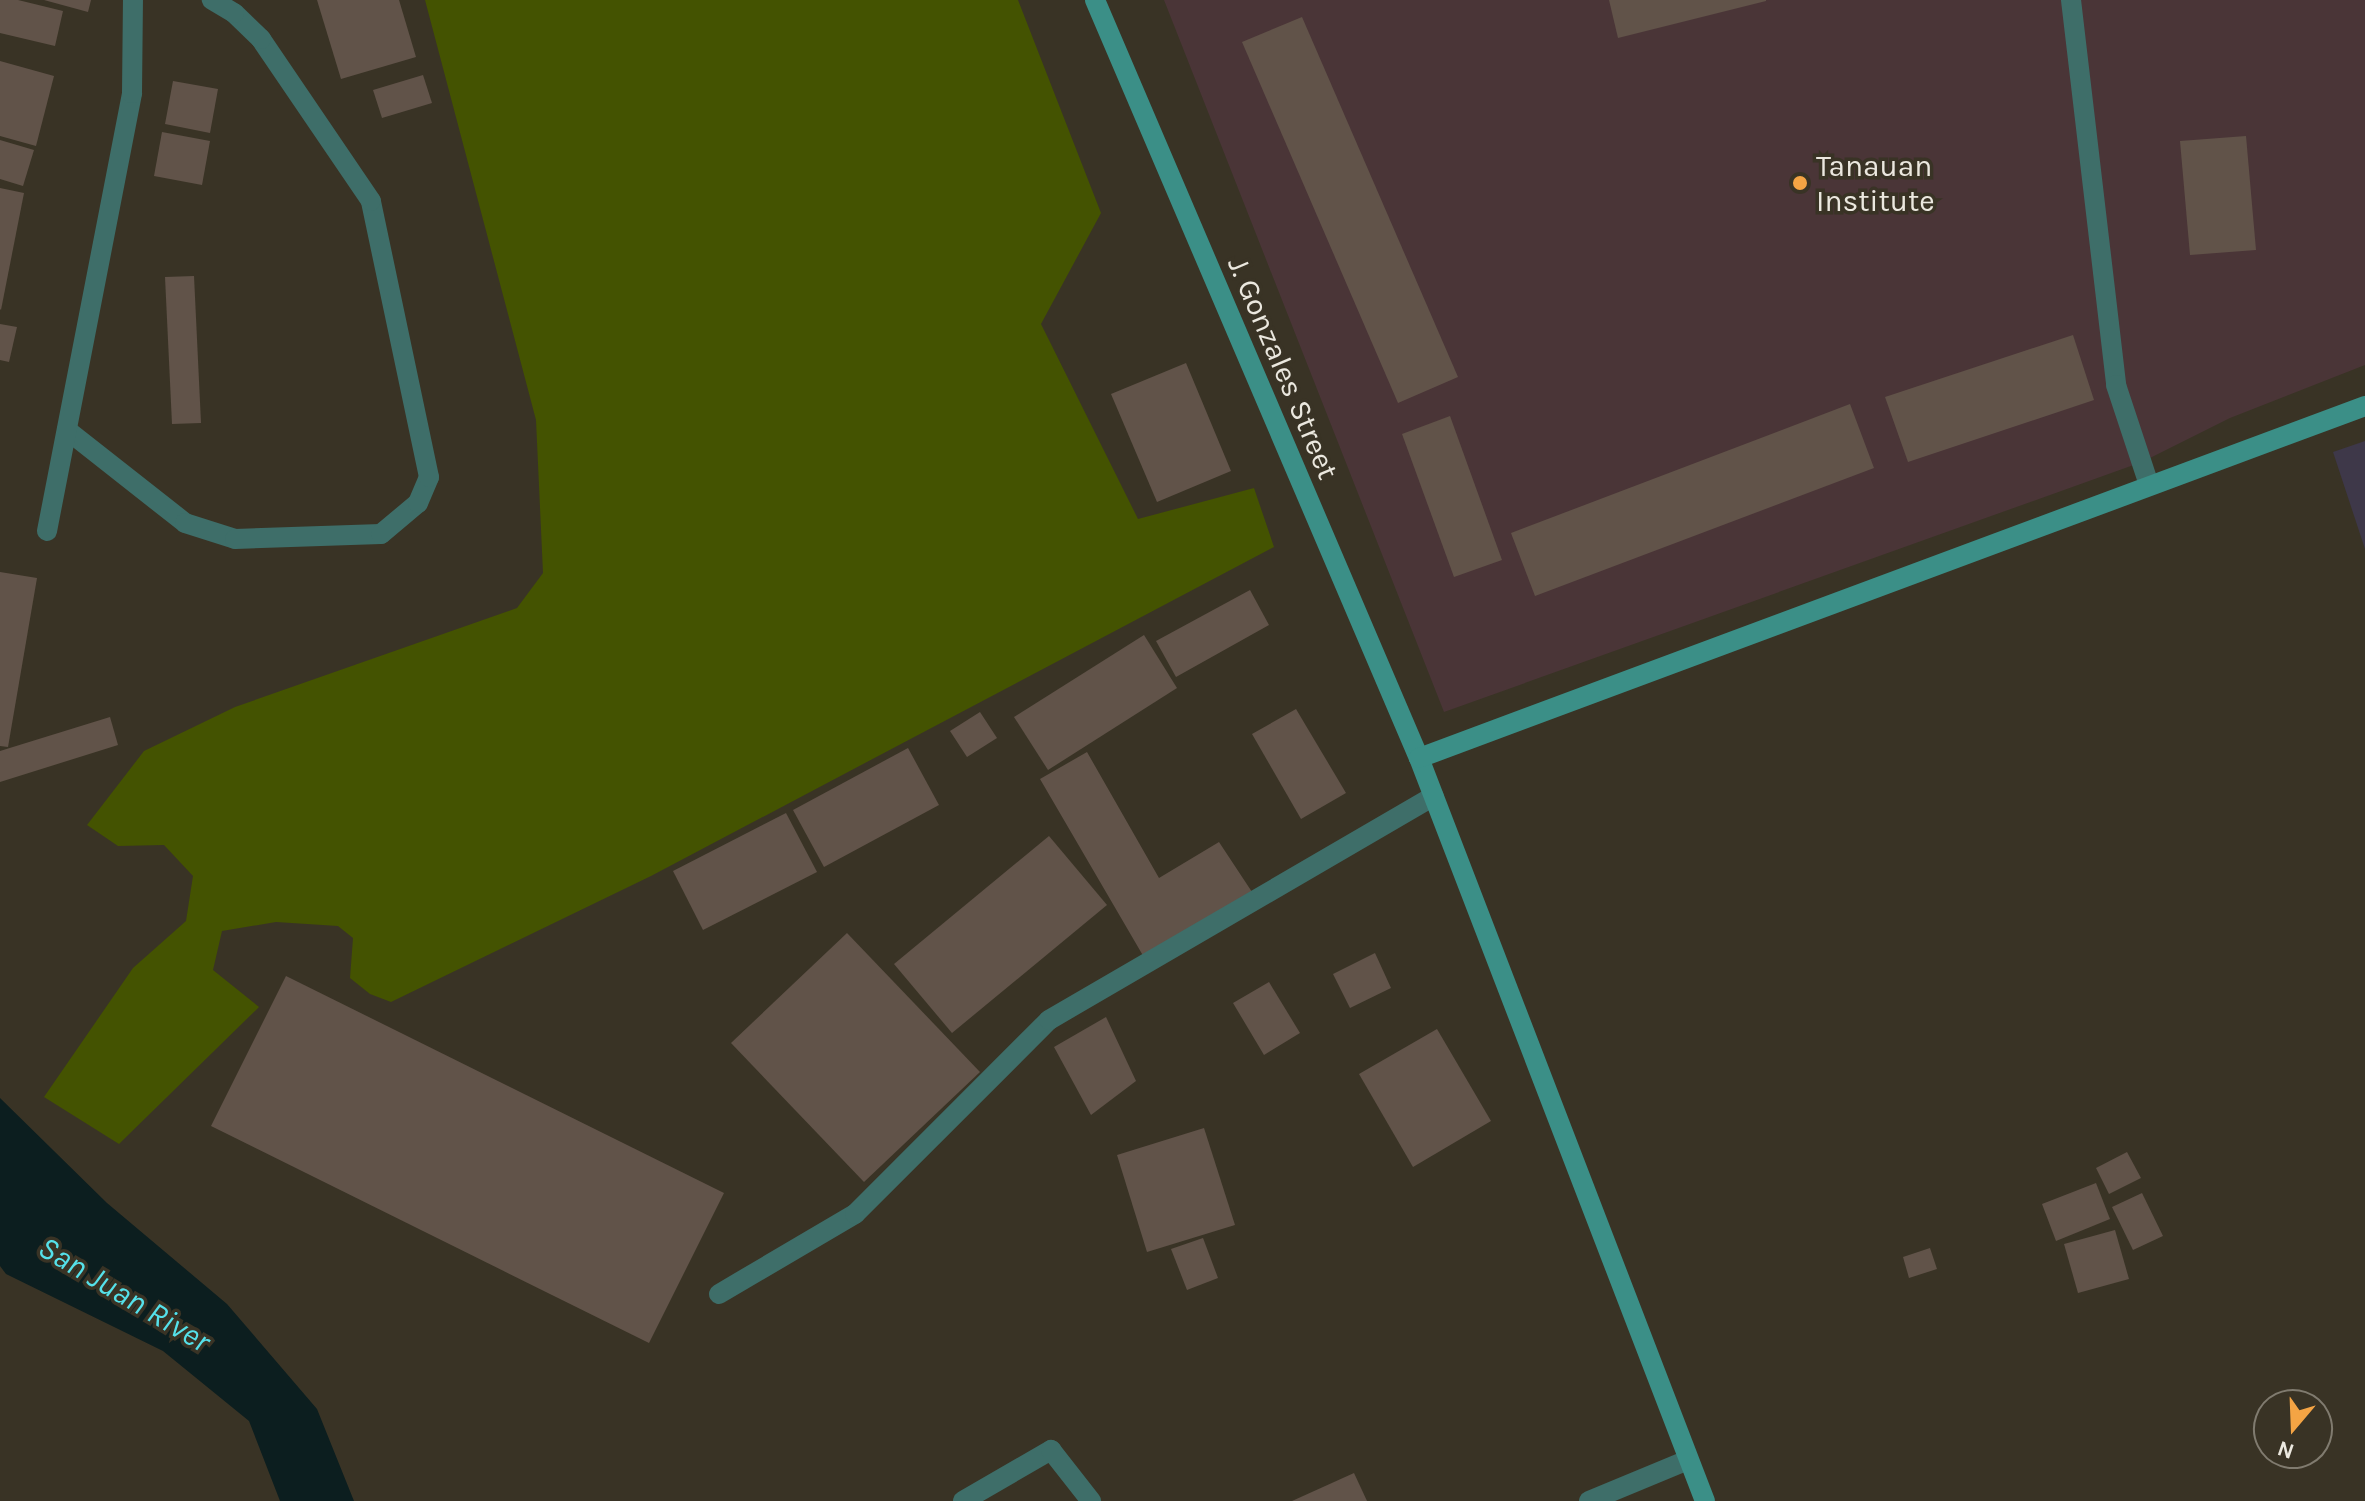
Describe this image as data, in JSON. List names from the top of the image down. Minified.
{"streets":{"main road":["J. Gonzales Street"]},"water":["San Juan River"],"places":["Tanauan Institute"],"north":"bottom"}
